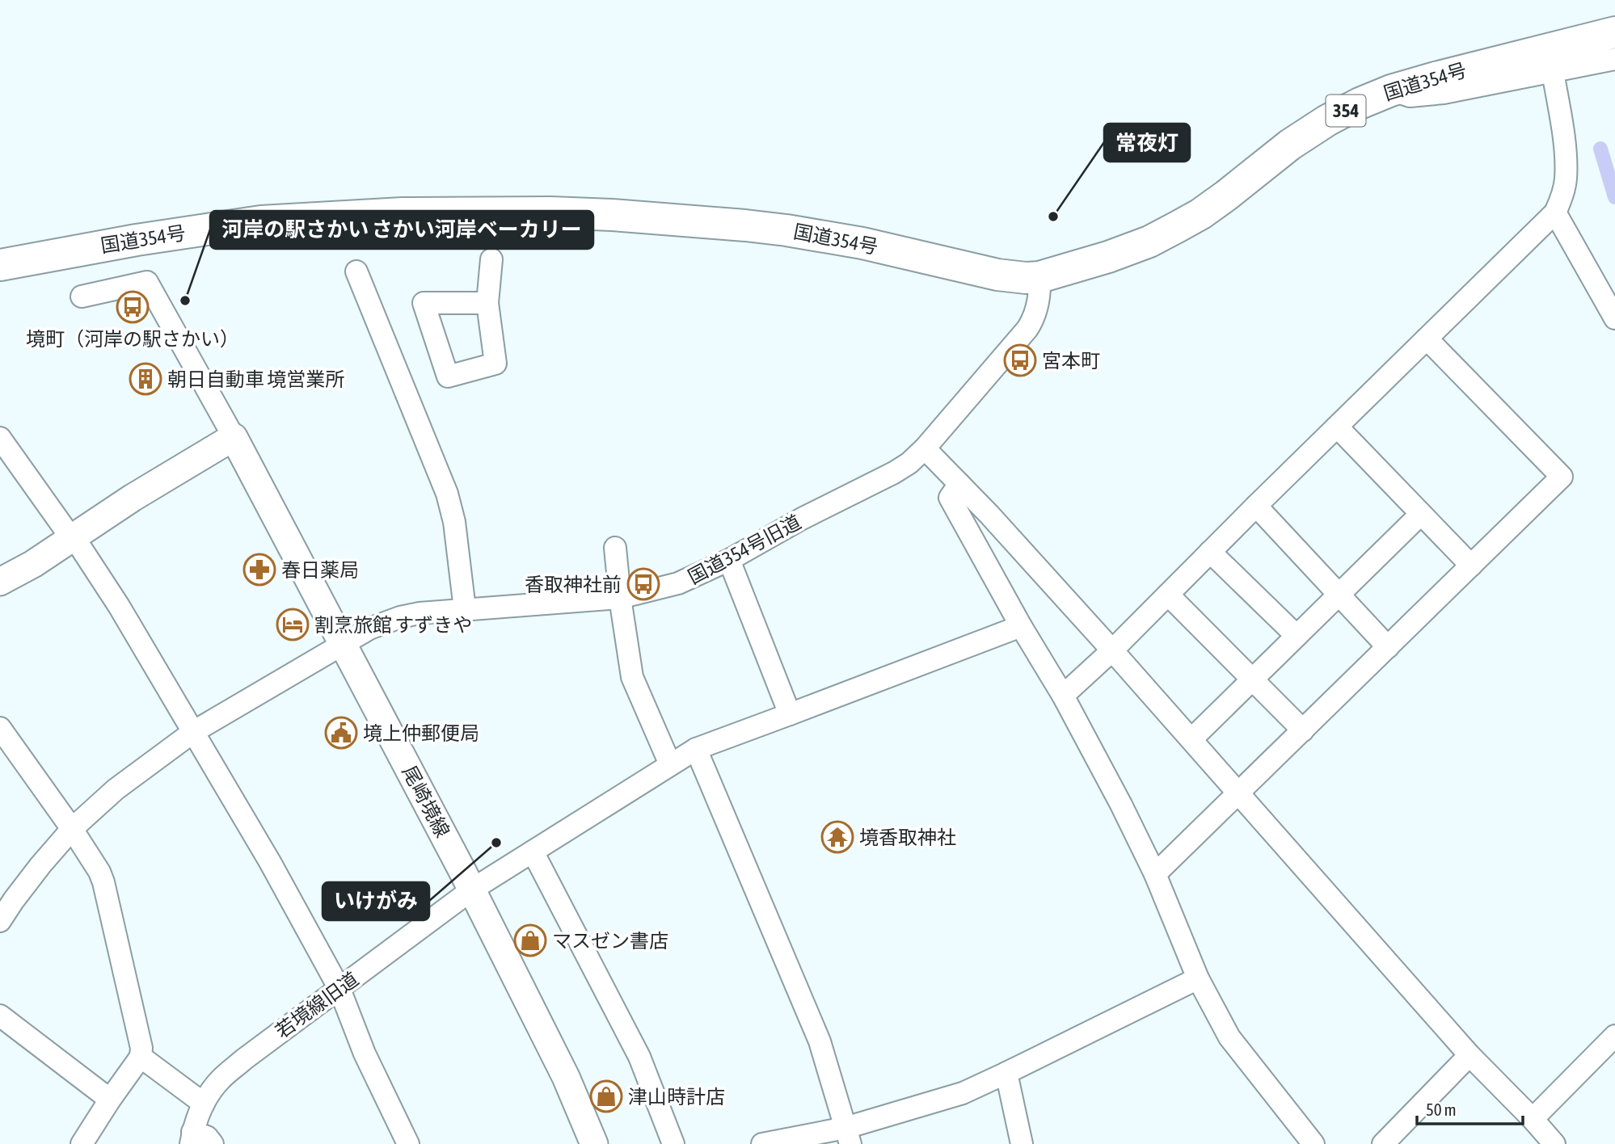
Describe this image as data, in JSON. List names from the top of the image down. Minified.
{"streets":{"highway":["国道354号","354"],"main road":["尾崎境線"],"street":["国道354号旧道","若境線旧道"]},"crossings":[["国道354号","国道354号旧道"],["国道354号旧道","尾崎境線"],["尾崎境線","若境線旧道"]],"places":{"other":["常夜灯","河岸の駅さかい さかい河岸ベーカリー","いけがみ"],"bus stop":["境町（河岸の駅さかい）","宮本町","香取神社前"],"building":["朝日自動車 境営業所"],"pharmacy":["春日薬局"],"hotel":["割烹旅館 すずきや"],"public building":["境上仲郵便局"],"temple":["境香取神社"],"shop":["マスゼン書店","津山時計店"]},"scale_bar":"50 m"}
